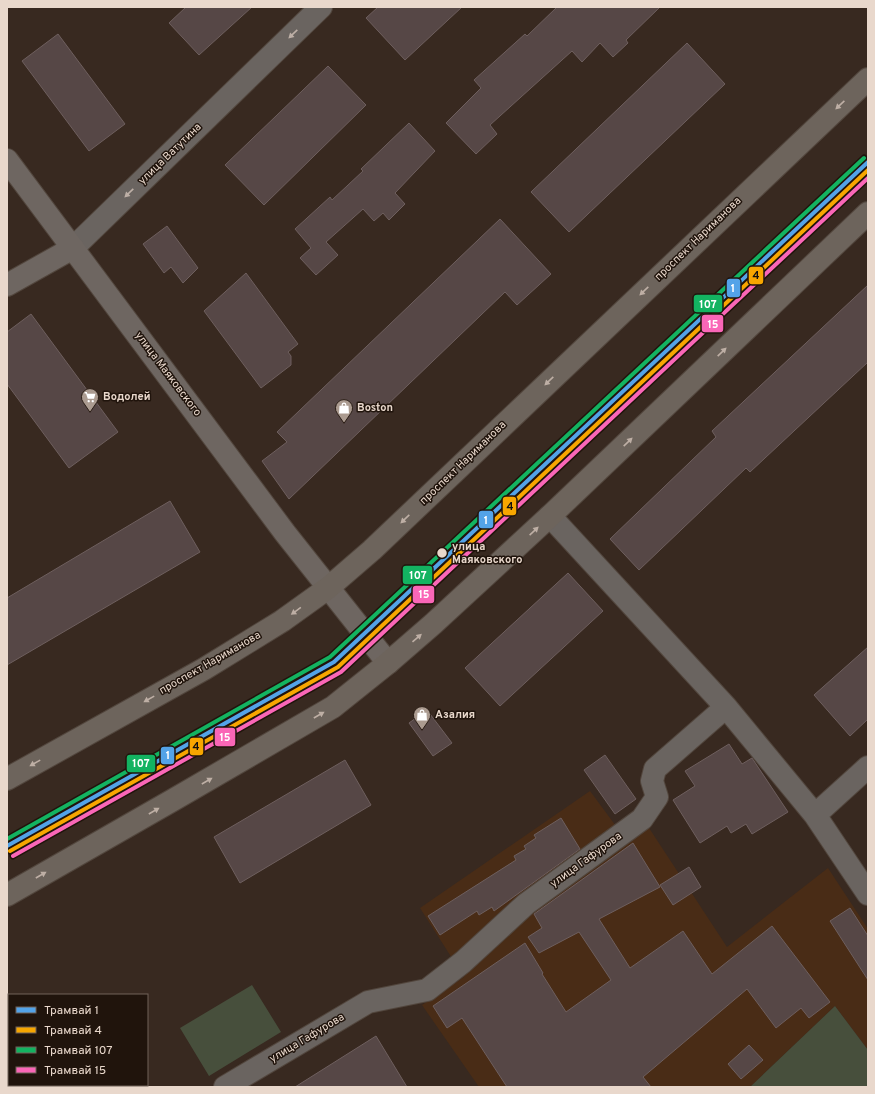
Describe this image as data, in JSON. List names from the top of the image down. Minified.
{"streets":{"main road":["проспект Нариманова"],"street":["улица Ватутина","улица Маяковского","улица Гафурова"]},"crossings":[["улица Ватутина","улица Маяковского"],["проспект Нариманова","улица Маяковского"]],"one_way":["улица Ватутина"],"places":{"supermarket":["Водолей"],"shop":["Boston","Азалия"],"other":["улица Маяковского"]},"lines":["tram line 107","tram line 1","tram line 4","tram line 15"],"legend":["Трамвай 1","Трамвай 4","Трамвай 107","Трамвай 15"]}
